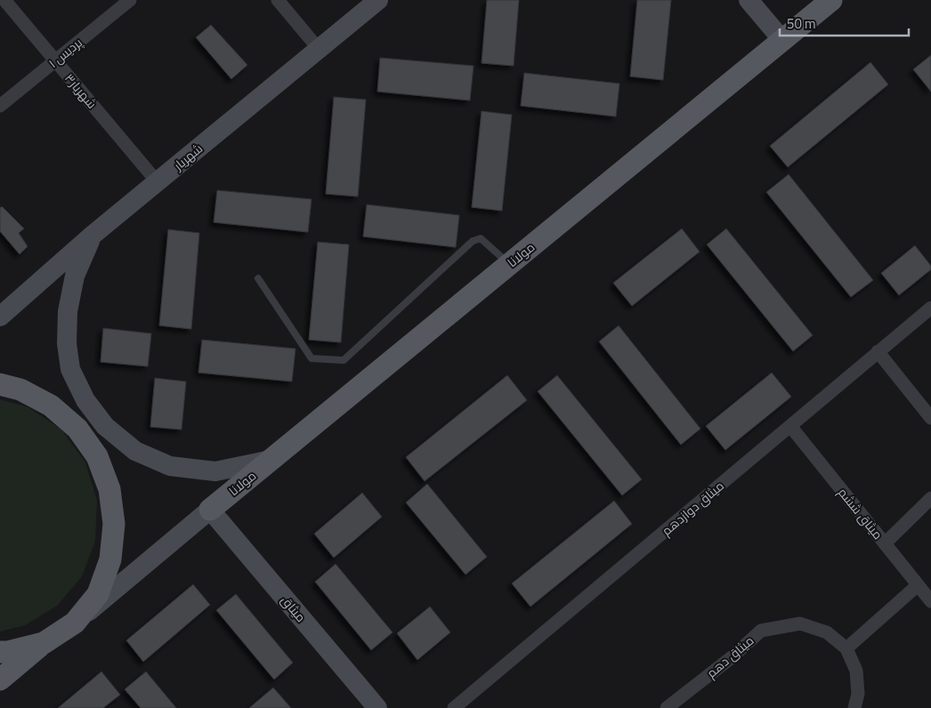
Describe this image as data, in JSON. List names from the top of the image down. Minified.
{"streets":{"main road":["شهریار","مولانا","میثاق"],"street":["پردیس ۱","شهریار۳","میثاق دوازدهم","میثاق ششم","میثاق دهم"]},"crossings":[["پردیس ۱","شهریار۳"],["شهریار۳","شهریار"],["مولانا","میثاق"],["میثاق دوازدهم","میثاق ششم"]],"scale_bar":"50 m"}
